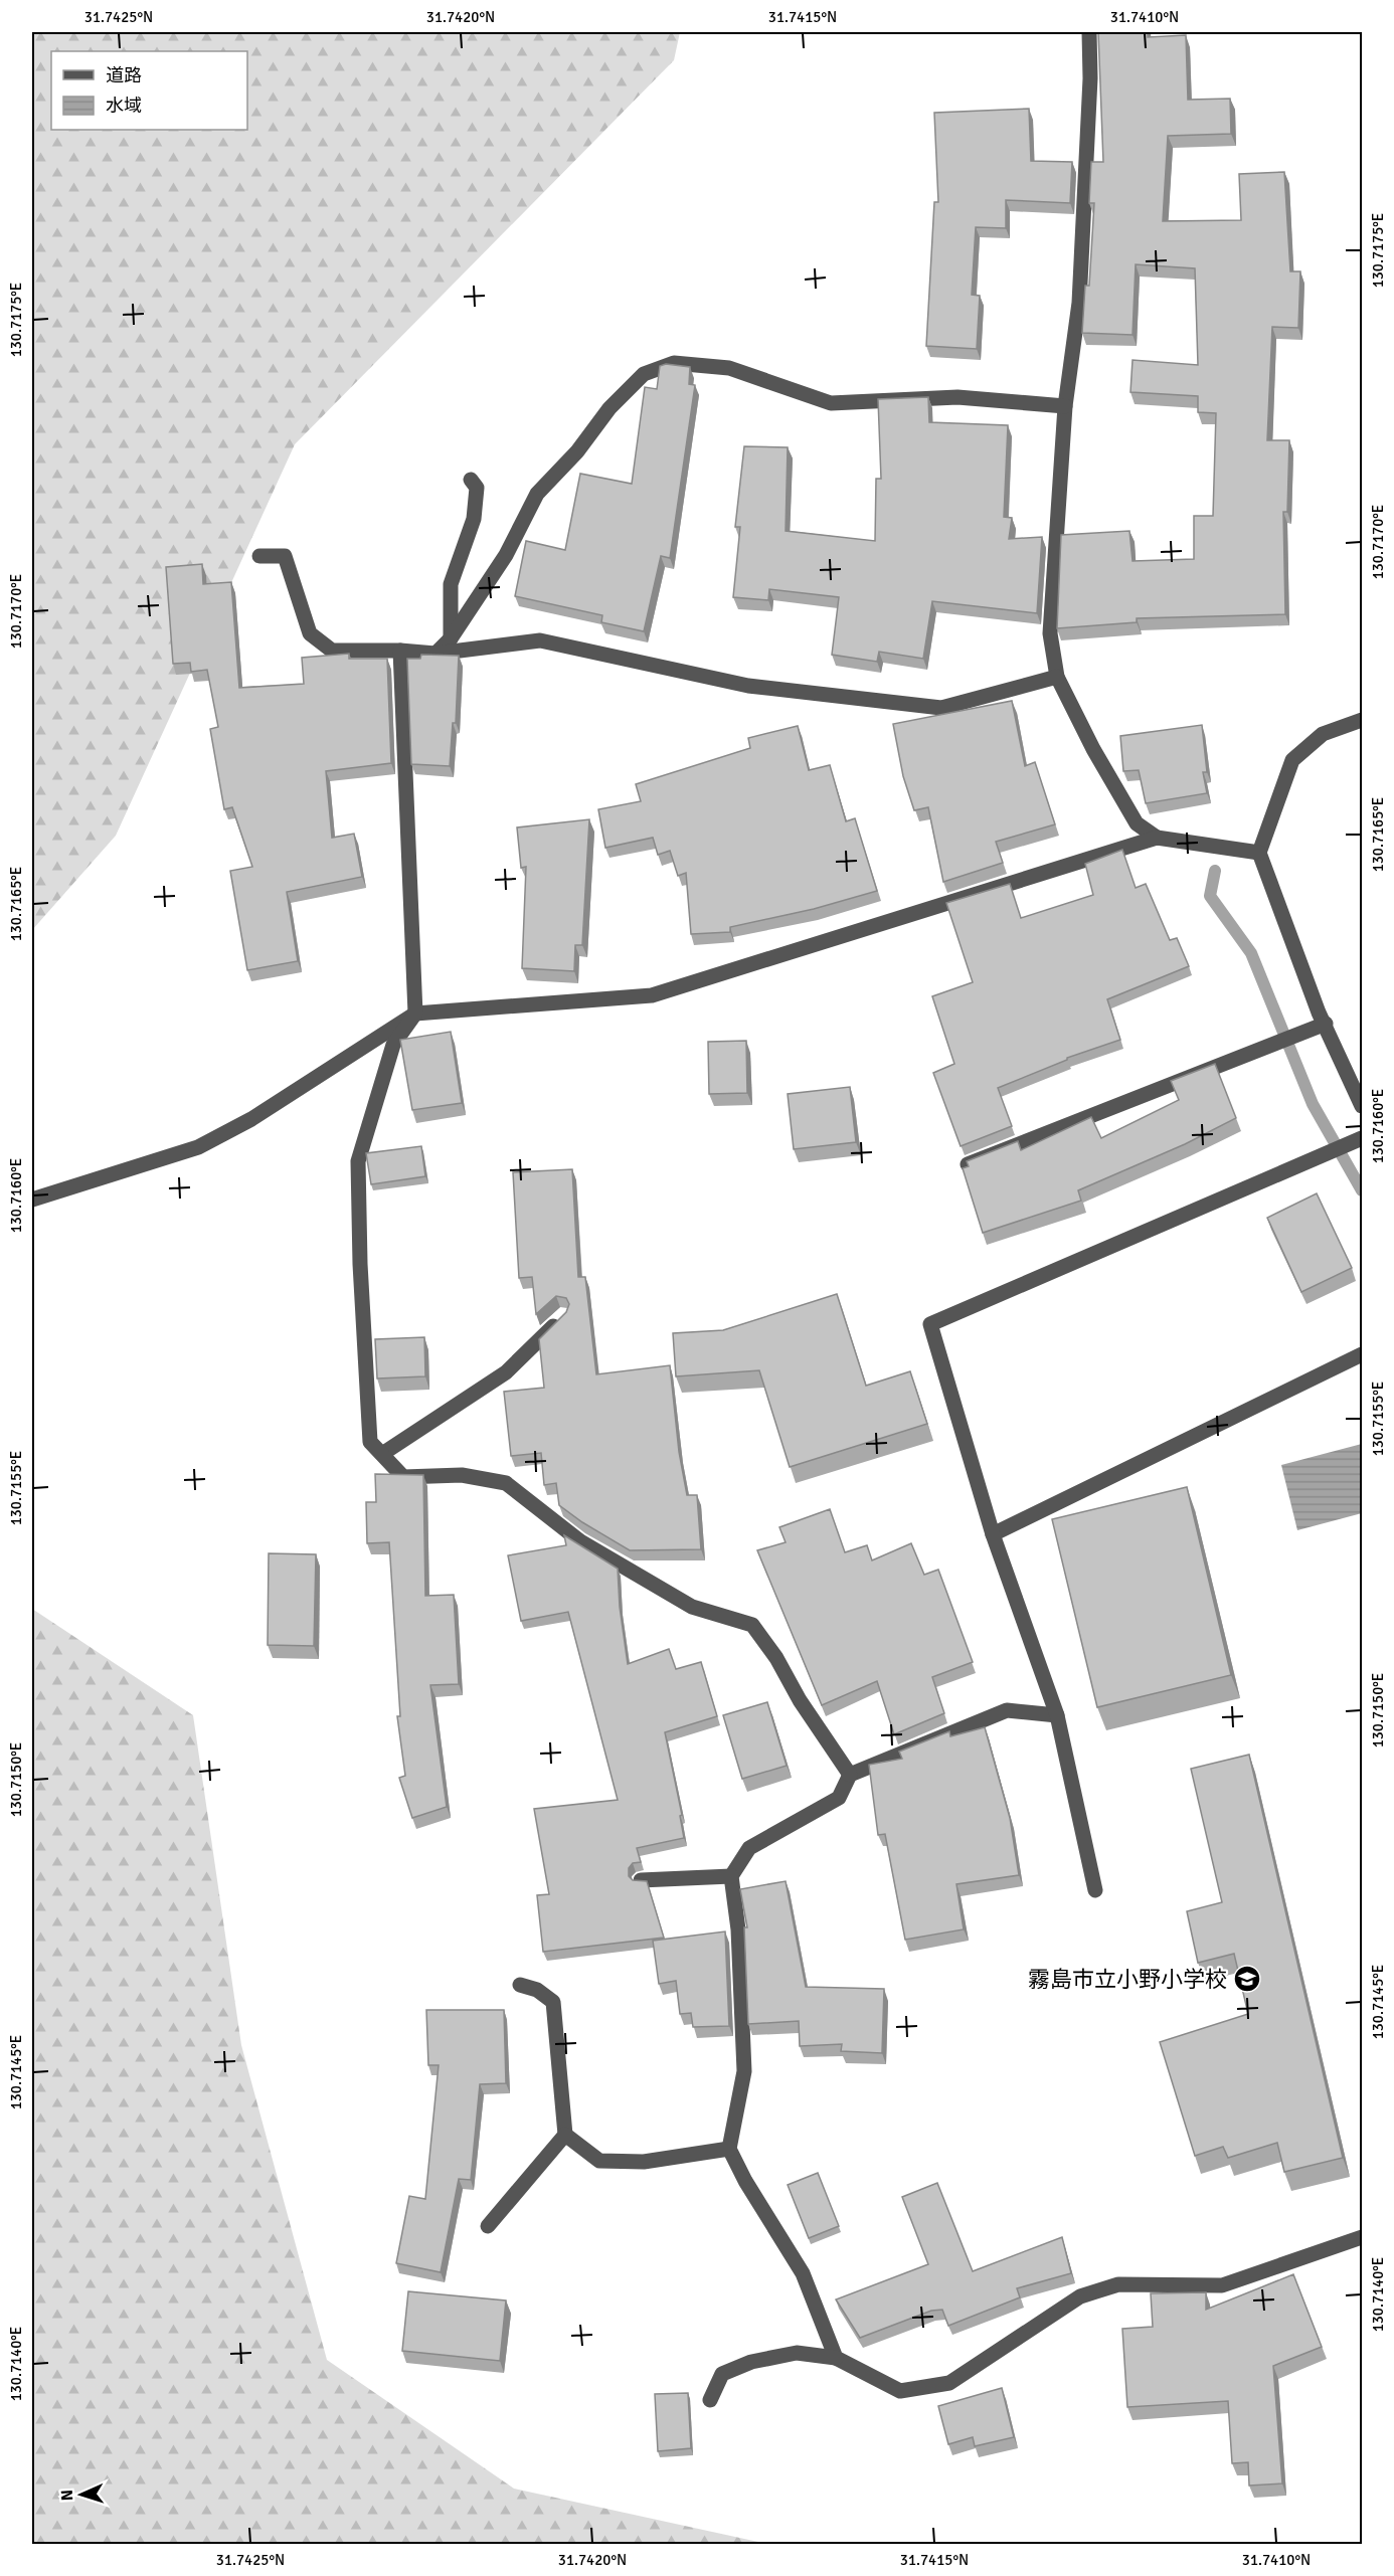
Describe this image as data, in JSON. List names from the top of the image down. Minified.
{"places":{"school or university":["霧島市立小野小学校"]},"legend":["道路","水域"],"north":"left","coordinates":["31.7425°N","31.7420°N","31.7415°N","31.7410°N","130.7175°E","130.7170°E","130.7165°E","130.7160°E","130.7155°E","130.7150°E","130.7145°E","130.7140°E"]}
